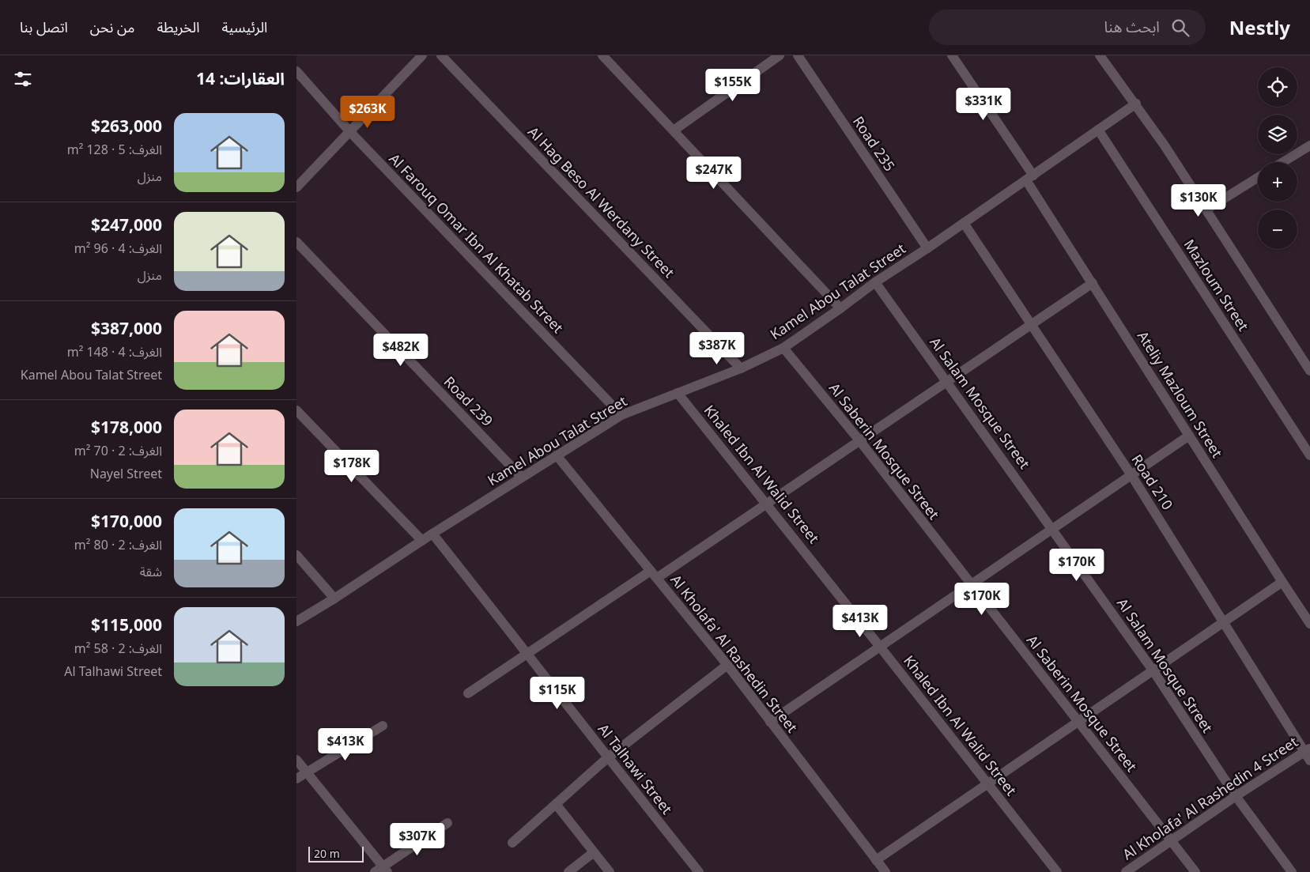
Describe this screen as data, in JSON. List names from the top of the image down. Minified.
{"streets":{"street":["Road 235","Al Hag Beso Al Werdany Street","Al Farouq Omar Ibn Al Khatab Street","Mazloum Street","Kamel Abou Talat Street","Ateliy Mazloum Street","Road 239","Al Salam Mosque Street","Al Saberin Mosque Street","Khaled Ibn Al Walid Street","Road 210","Al Kholafa' Al Rashedin Street","Al Talhawi Street","Al Kholafa' Al Rashedin 4 Street"]},"crossings":[["Road 235","Kamel Abou Talat Street"],["Al Hag Beso Al Werdany Street","Kamel Abou Talat Street"],["Al Farouq Omar Ibn Al Khatab Street","Kamel Abou Talat Street"],["Mazloum Street","Kamel Abou Talat Street"],["Kamel Abou Talat Street","Ateliy Mazloum Street"],["Kamel Abou Talat Street","Road 239"],["Kamel Abou Talat Street","Al Salam Mosque Street"],["Kamel Abou Talat Street","Al Saberin Mosque Street"],["Kamel Abou Talat Street","Khaled Ibn Al Walid Street"],["Kamel Abou Talat Street","Road 210"],["Kamel Abou Talat Street","Al Kholafa' Al Rashedin Street"],["Kamel Abou Talat Street","Al Talhawi Street"],["Al Salam Mosque Street","Al Kholafa' Al Rashedin 4 Street"],["Al Saberin Mosque Street","Al Kholafa' Al Rashedin 4 Street"],["Road 210","Al Kholafa' Al Rashedin 4 Street"]],"scale_bar":"20 m","page":{"header":"Nestly","search":"ابحث هنا","nav":["الرئيسية","الخريطة","من نحن","اتصل بنا"],"heading":"العقارات: 14","map_buttons":["+","−"],"price":["$155K","$331K","$263K","$247K","$130K","$387K","$482K","$178K","$170K","$170K","$413K","$115K","$413K","$307K"],"list":[{"name":"$263,000","note":"الغرف: 5 · 128 m² · منزل"},{"name":"$247,000","note":"الغرف: 4 · 96 m² · منزل"},{"name":"$387,000","note":"الغرف: 4 · 148 m² · Kamel Abou Talat Street"},{"name":"$178,000","note":"الغرف: 2 · 70 m² · Nayel Street"},{"name":"$170,000","note":"الغرف: 2 · 80 m² · شقة"},{"name":"$115,000","note":"الغرف: 2 · 58 m² · Al Talhawi Street"}],"scale":"20 m"}}
